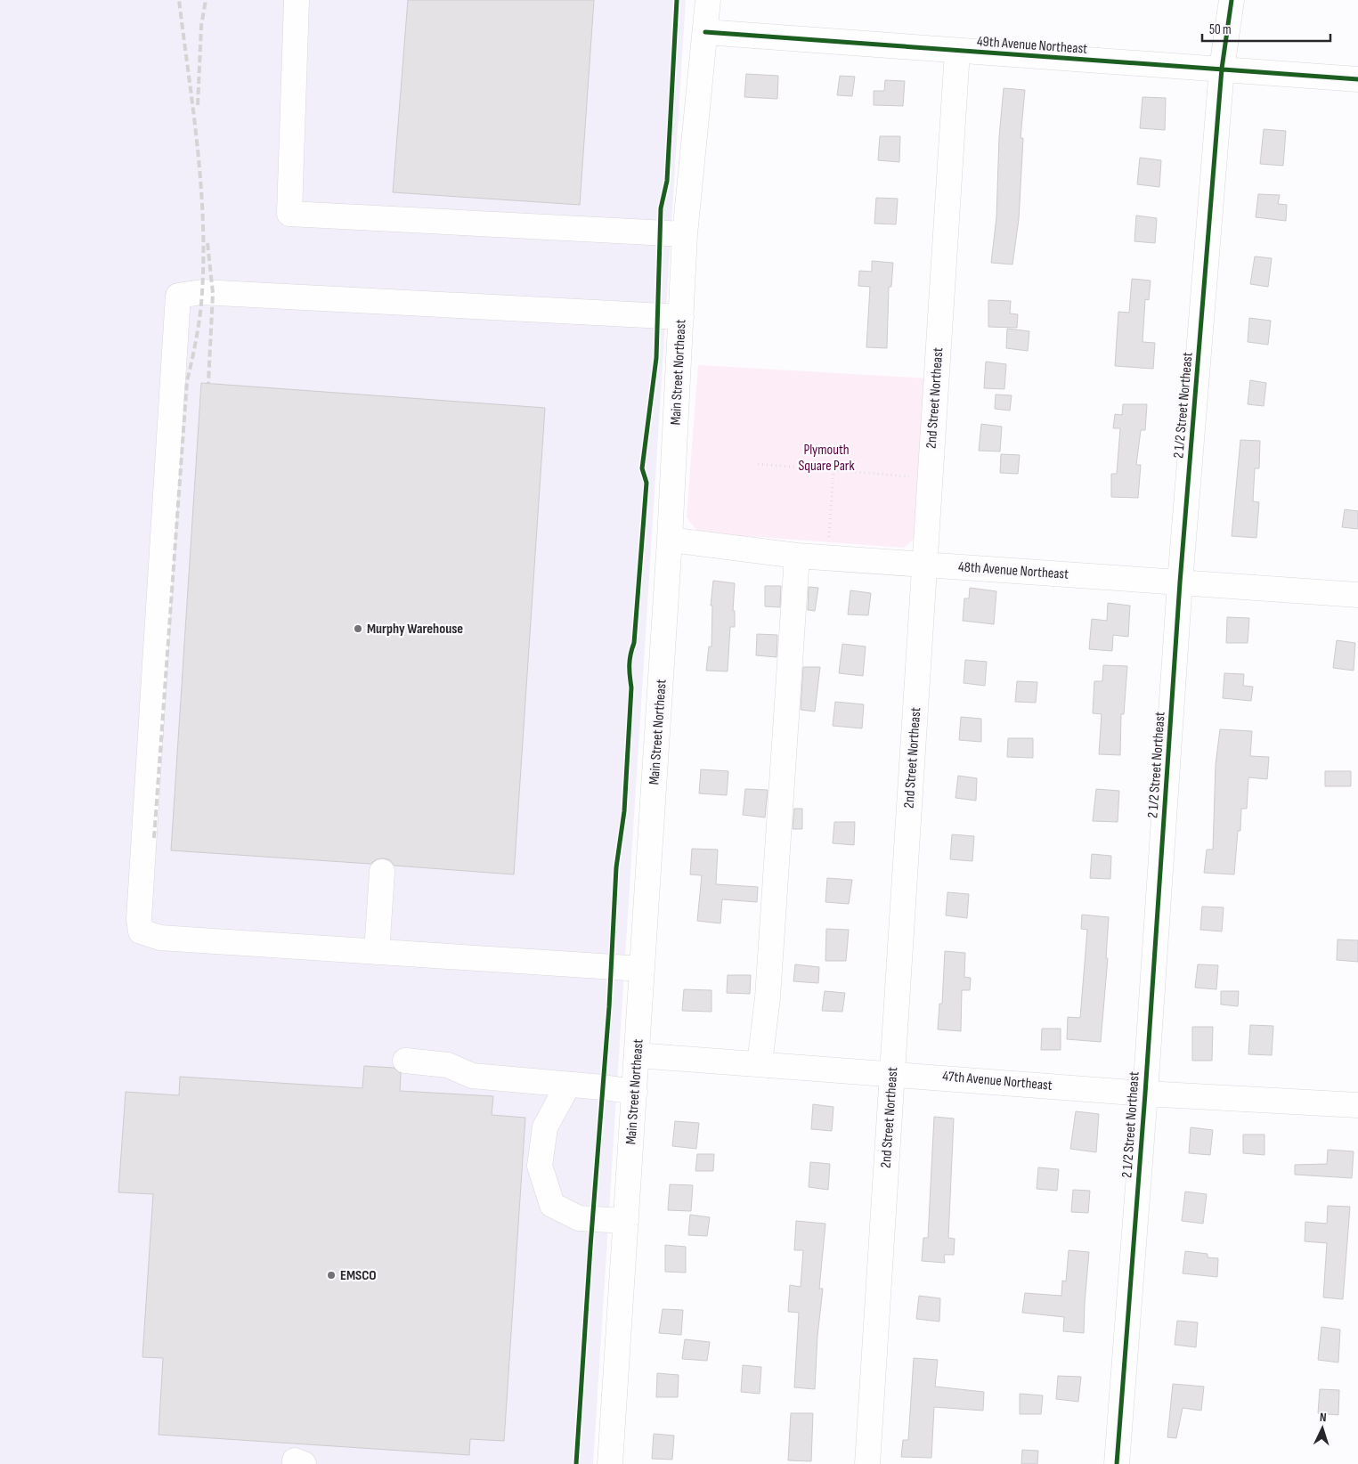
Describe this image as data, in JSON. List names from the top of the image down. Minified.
{"streets":{"street":["49th Avenue Northeast","Main Street Northeast","2nd Street Northeast","2 1/2 Street Northeast","48th Avenue Northeast","47th Avenue Northeast"]},"crossings":[["49th Avenue Northeast","Main Street Northeast"],["49th Avenue Northeast","2nd Street Northeast"],["49th Avenue Northeast","2 1/2 Street Northeast"],["Main Street Northeast","48th Avenue Northeast"],["Main Street Northeast","47th Avenue Northeast"],["2nd Street Northeast","48th Avenue Northeast"],["2nd Street Northeast","47th Avenue Northeast"],["2 1/2 Street Northeast","48th Avenue Northeast"],["2 1/2 Street Northeast","47th Avenue Northeast"]],"parks":["Plymouth Square Park"],"places":["Murphy Warehouse","EMSCO"],"scale_bar":"50 m","north":"top"}
